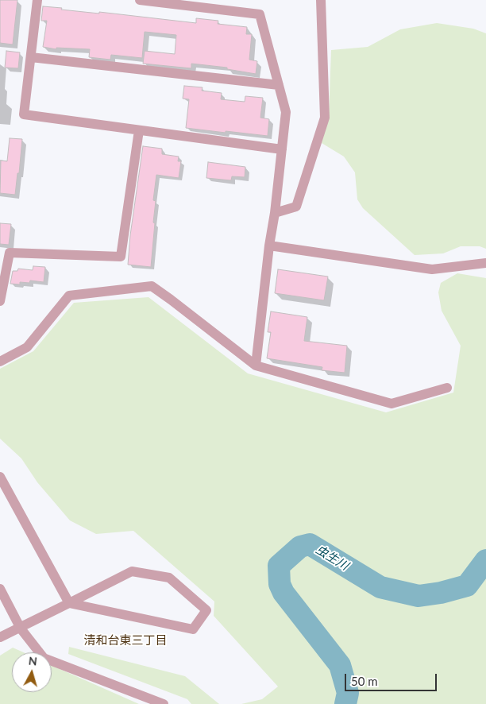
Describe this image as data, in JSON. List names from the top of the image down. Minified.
{"districts":["清和台東三丁目"],"water":["虫生川"],"scale_bar":"50 m","north":"top"}
